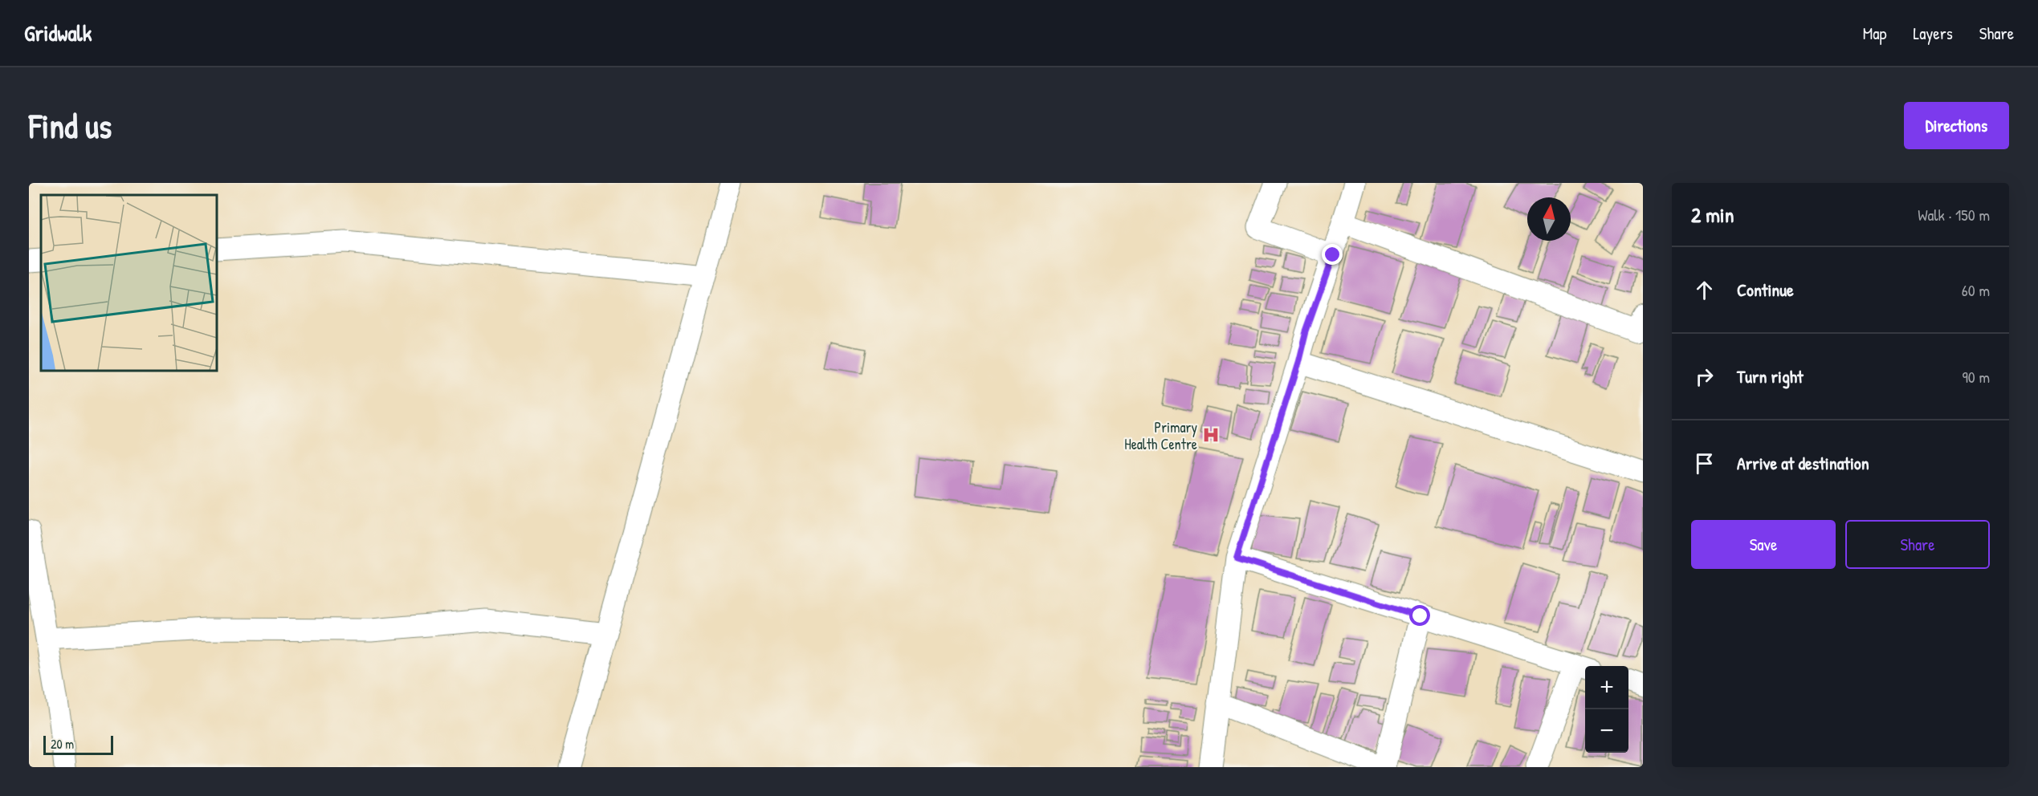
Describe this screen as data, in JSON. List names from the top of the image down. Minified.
{"places":{"hospital":["Primary Health Centre"]},"scale_bar":"20 m","north":"top","page":{"header":"Gridwalk","nav":["Map","Layers","Share"],"buttons":["Directions",["Save","Share"]],"title":"Find us","heading":["2 min","Walk · 150 m"],"list":[["Continue","60 m"],["Turn right","90 m"],"Arrive at destination"],"map_buttons":["+","−"],"scale":"20 m"}}
